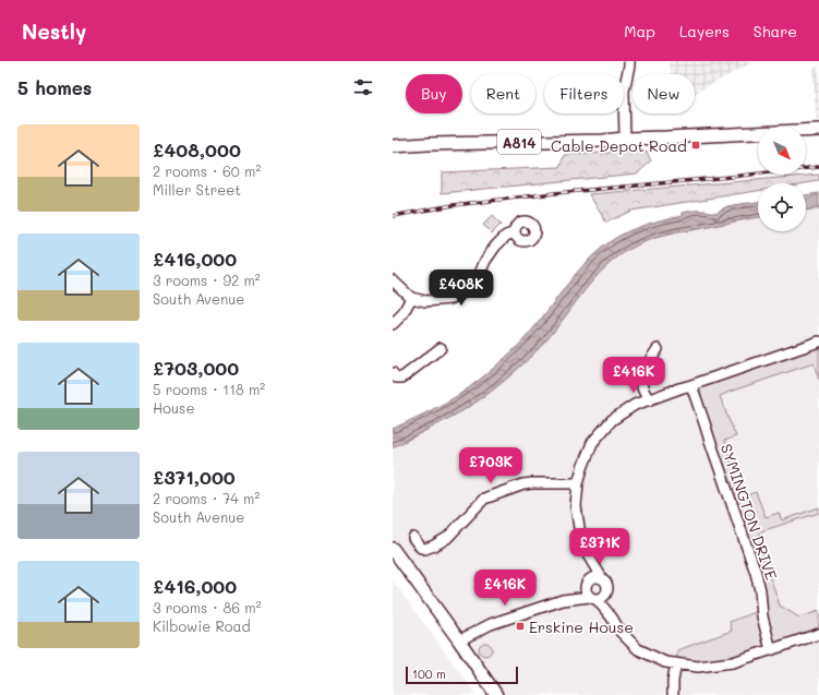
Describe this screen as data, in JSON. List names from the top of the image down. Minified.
{"streets":{"main road":["A814"],"street":["SYMINGTON DRIVE"]},"places":{"transit":["Cable Depot Road","Erskine House"]},"scale_bar":"100 m","north":"bottom right","page":{"header":"Nestly","nav":["Map","Layers","Share"],"heading":"5 homes","chip":["Buy","Rent","Filters","New"],"list":[{"name":"£408,000","note":"2 rooms · 60 m² · Miller Street"},{"name":"£416,000","note":"3 rooms · 92 m² · South Avenue"},{"name":"£703,000","note":"5 rooms · 118 m² · House"},{"name":"£371,000","note":"2 rooms · 74 m² · South Avenue"},{"name":"£416,000","note":"3 rooms · 86 m² · Kilbowie Road"}],"price":["£408K","£416K","£703K","£371K","£416K"],"scale":"100 m"}}
